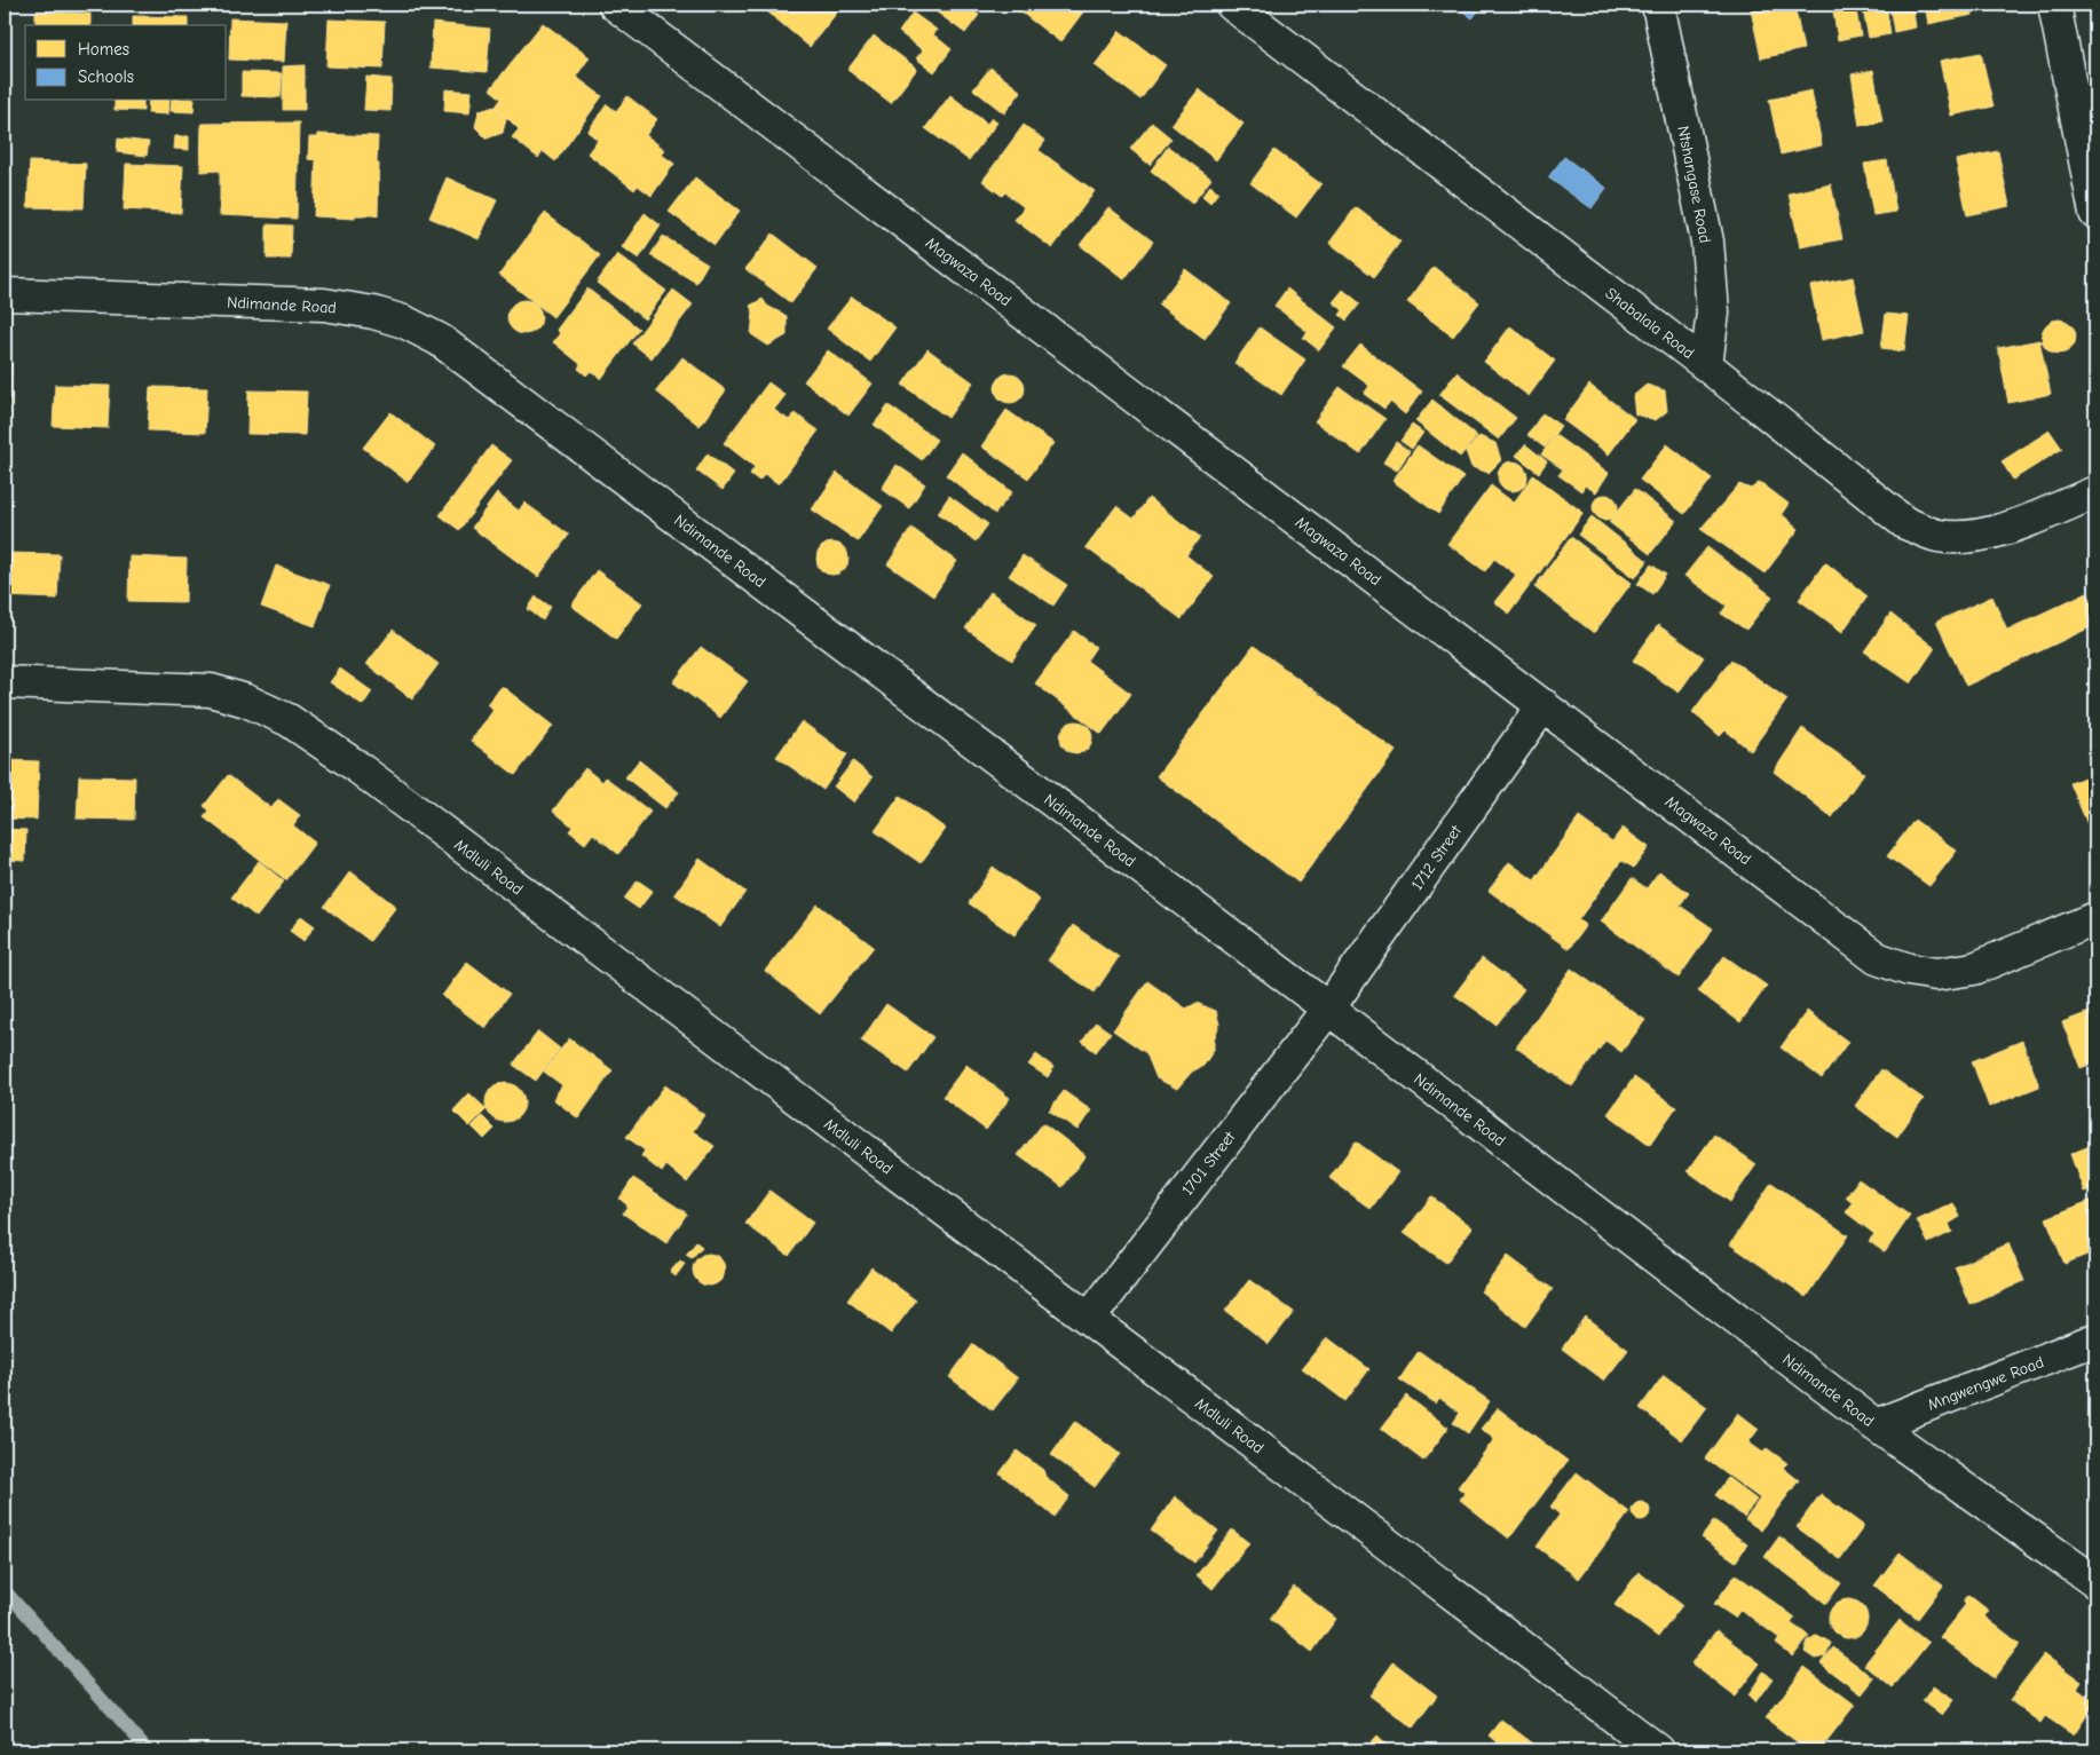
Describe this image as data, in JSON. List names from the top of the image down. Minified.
{"streets":{"street":["Ntshangase Road","Magwaza Road","Ndimande Road","Shabalala Road","1712 Street","Mdluli Road","1701 Street","Mngwengwe Road"]},"crossings":[["Ntshangase Road","Shabalala Road"],["Magwaza Road","1712 Street"],["Ndimande Road","1712 Street"],["Ndimande Road","1701 Street"],["Ndimande Road","Mngwengwe Road"],["1712 Street","1701 Street"],["Mdluli Road","1701 Street"]],"legend":["Homes","Schools"]}
